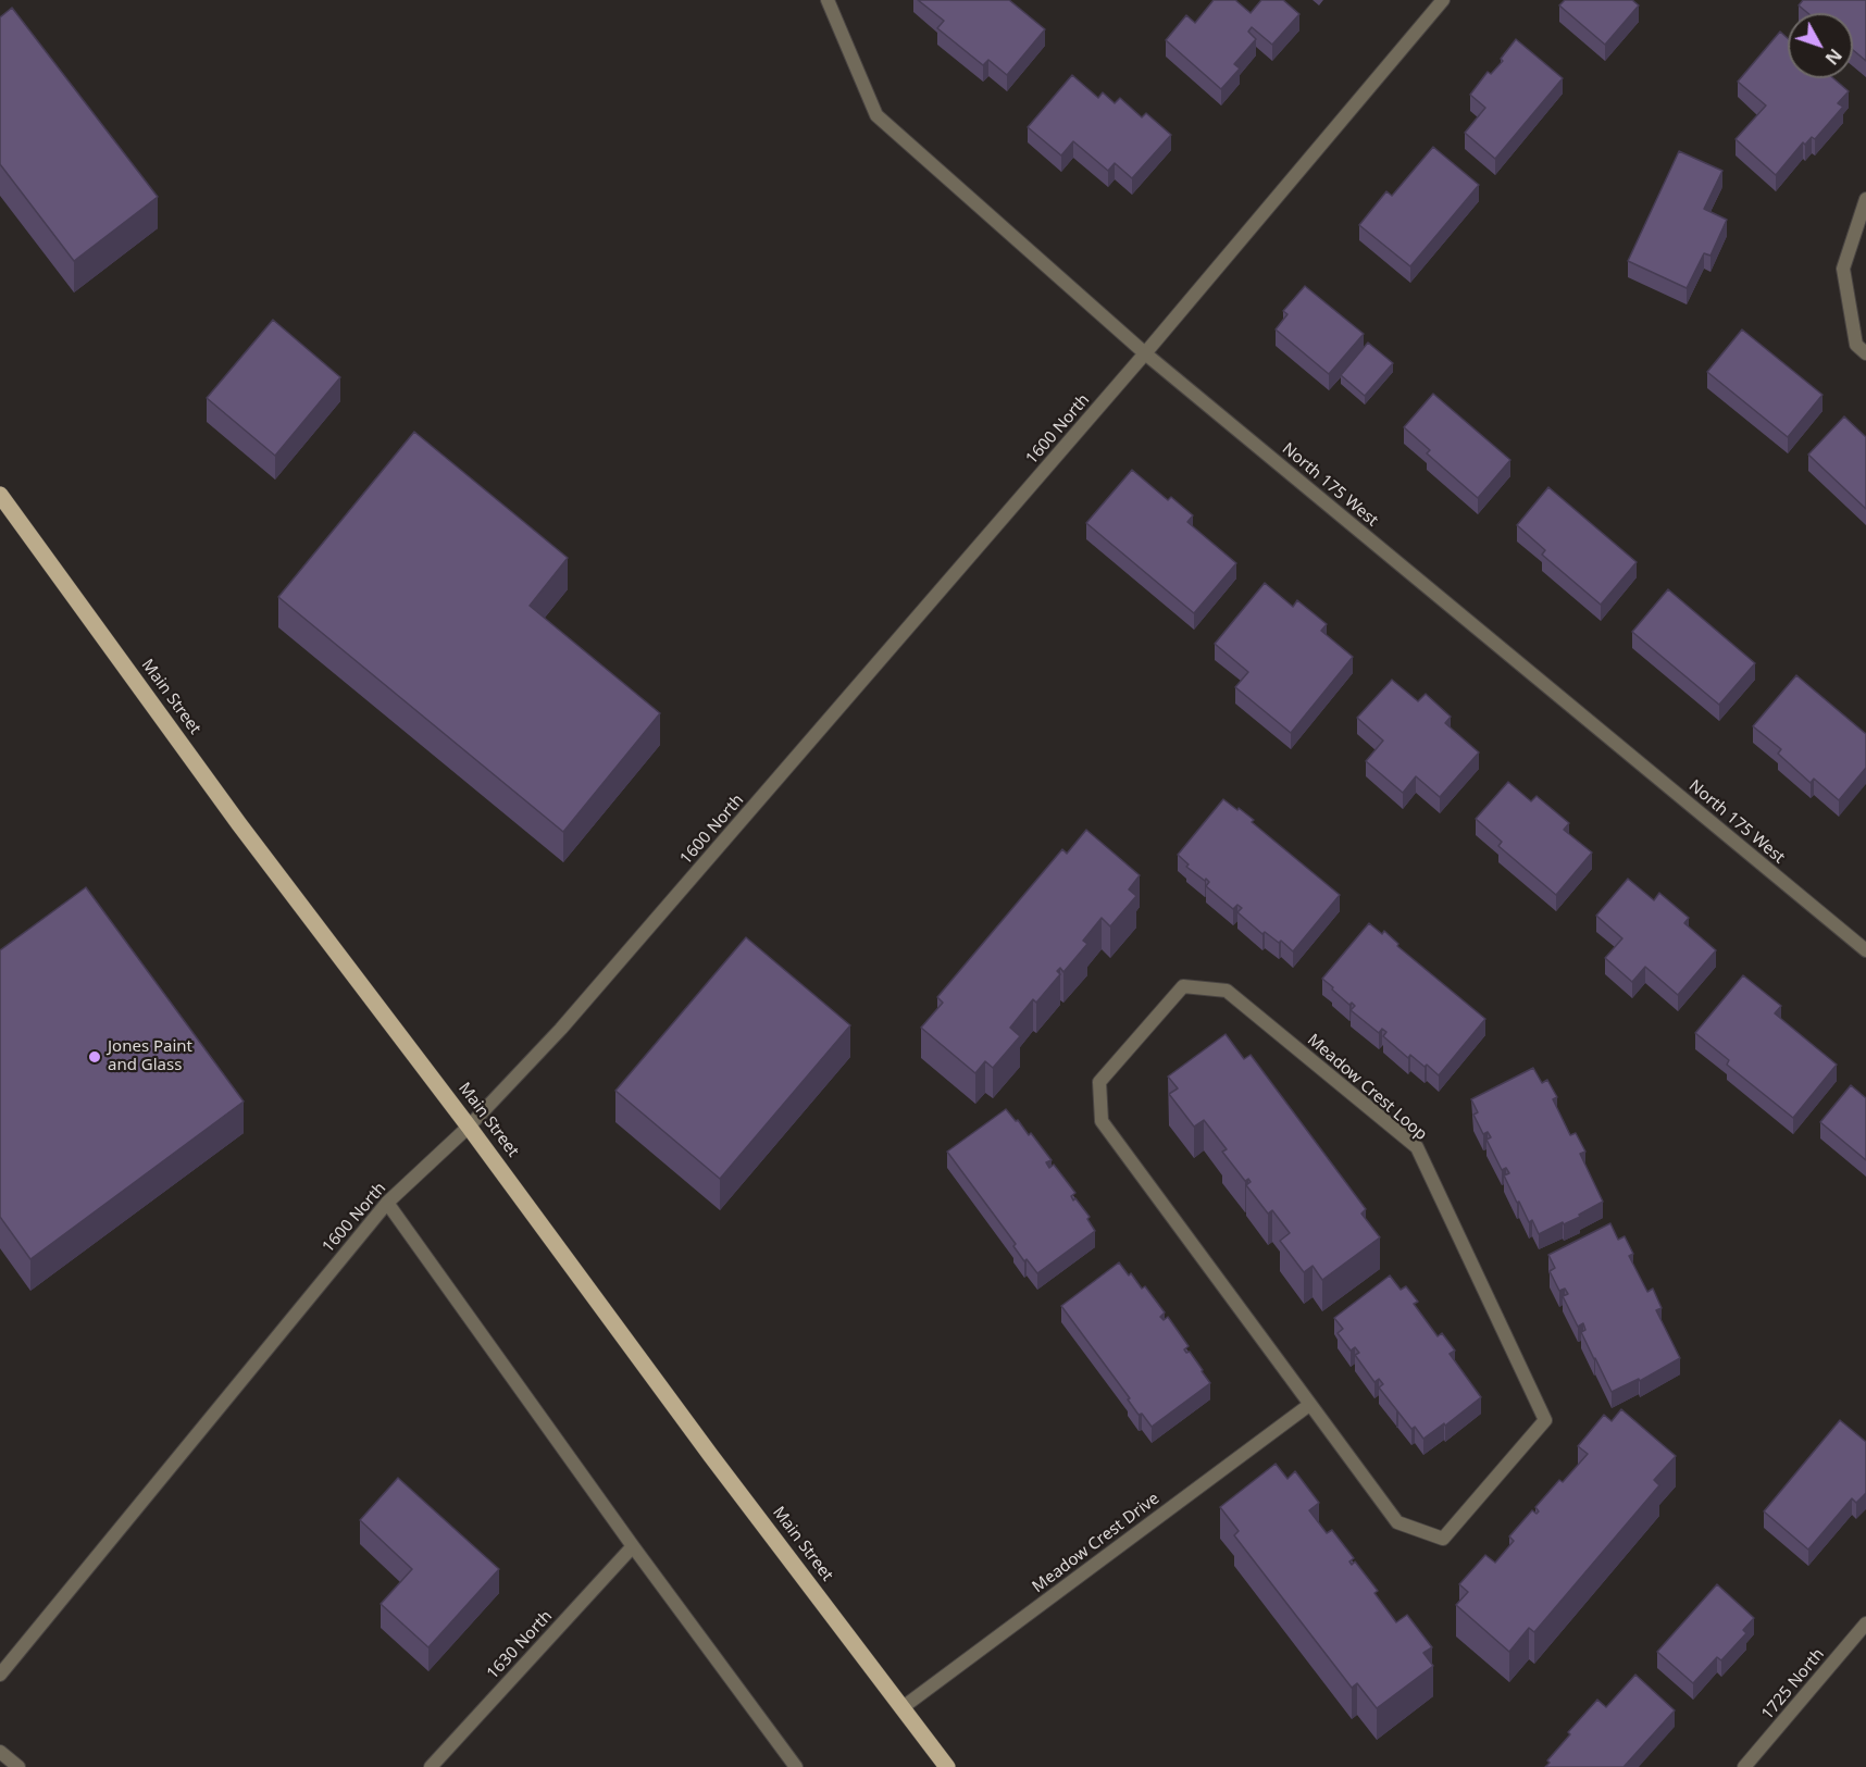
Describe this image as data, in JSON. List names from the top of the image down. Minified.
{"streets":{"main road":["Main Street"],"street":["1600 North","North 175 West","Meadow Crest Loop","Meadow Crest Drive","1630 North","1725 North"]},"crossings":[["1600 North","North 175 West"],["1600 North","Main Street"],["Main Street","Meadow Crest Drive"],["Meadow Crest Loop","Meadow Crest Drive"]],"places":["Jones Paint and Glass"],"north":"bottom right"}
